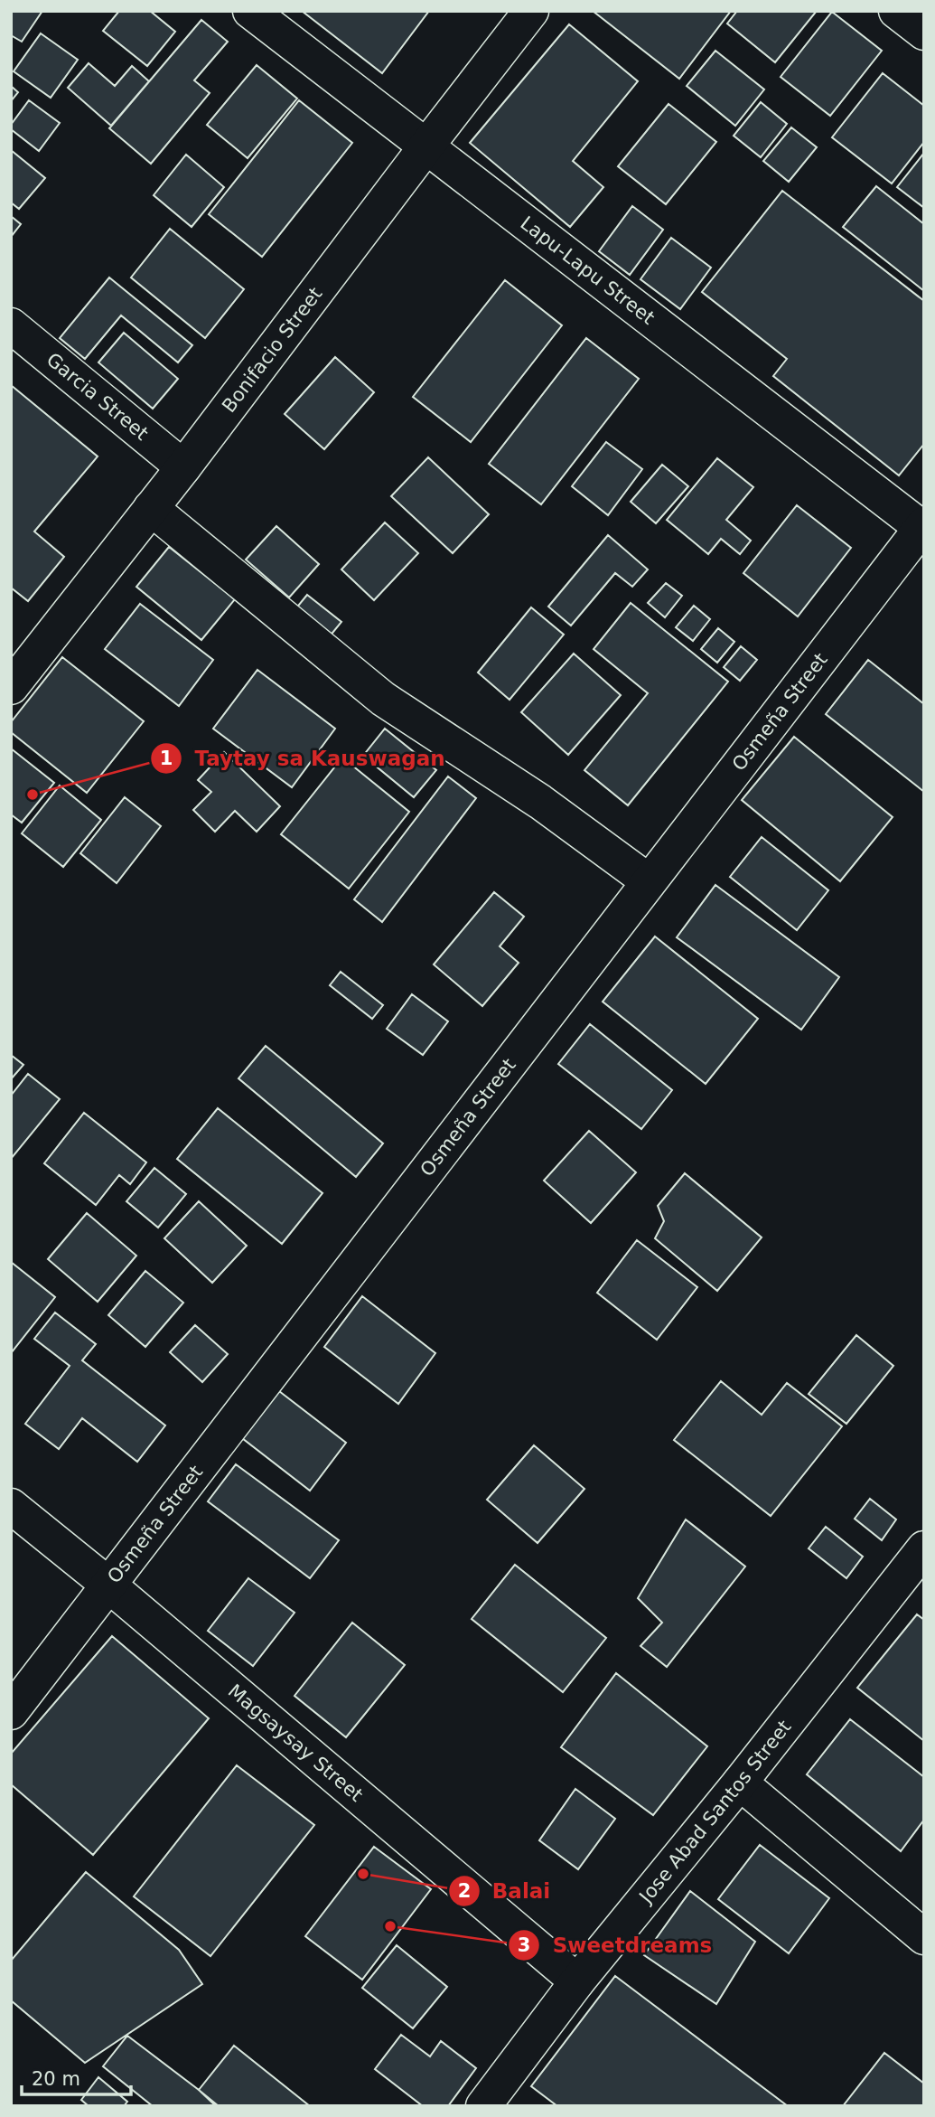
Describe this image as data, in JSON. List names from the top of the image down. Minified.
{"streets":{"street":["Lapu-Lapu Street","Bonifacio Street","Garcia Street","Osmeña Street","Magsaysay Street","Jose Abad Santos Street"]},"crossings":[["Lapu-Lapu Street","Bonifacio Street"],["Lapu-Lapu Street","Osmeña Street"],["Bonifacio Street","Garcia Street"],["Osmeña Street","Magsaysay Street"],["Magsaysay Street","Jose Abad Santos Street"]],"places":["Taytay sa Kauswagan","Balai","Sweetdreams"],"scale_bar":"20 m"}
